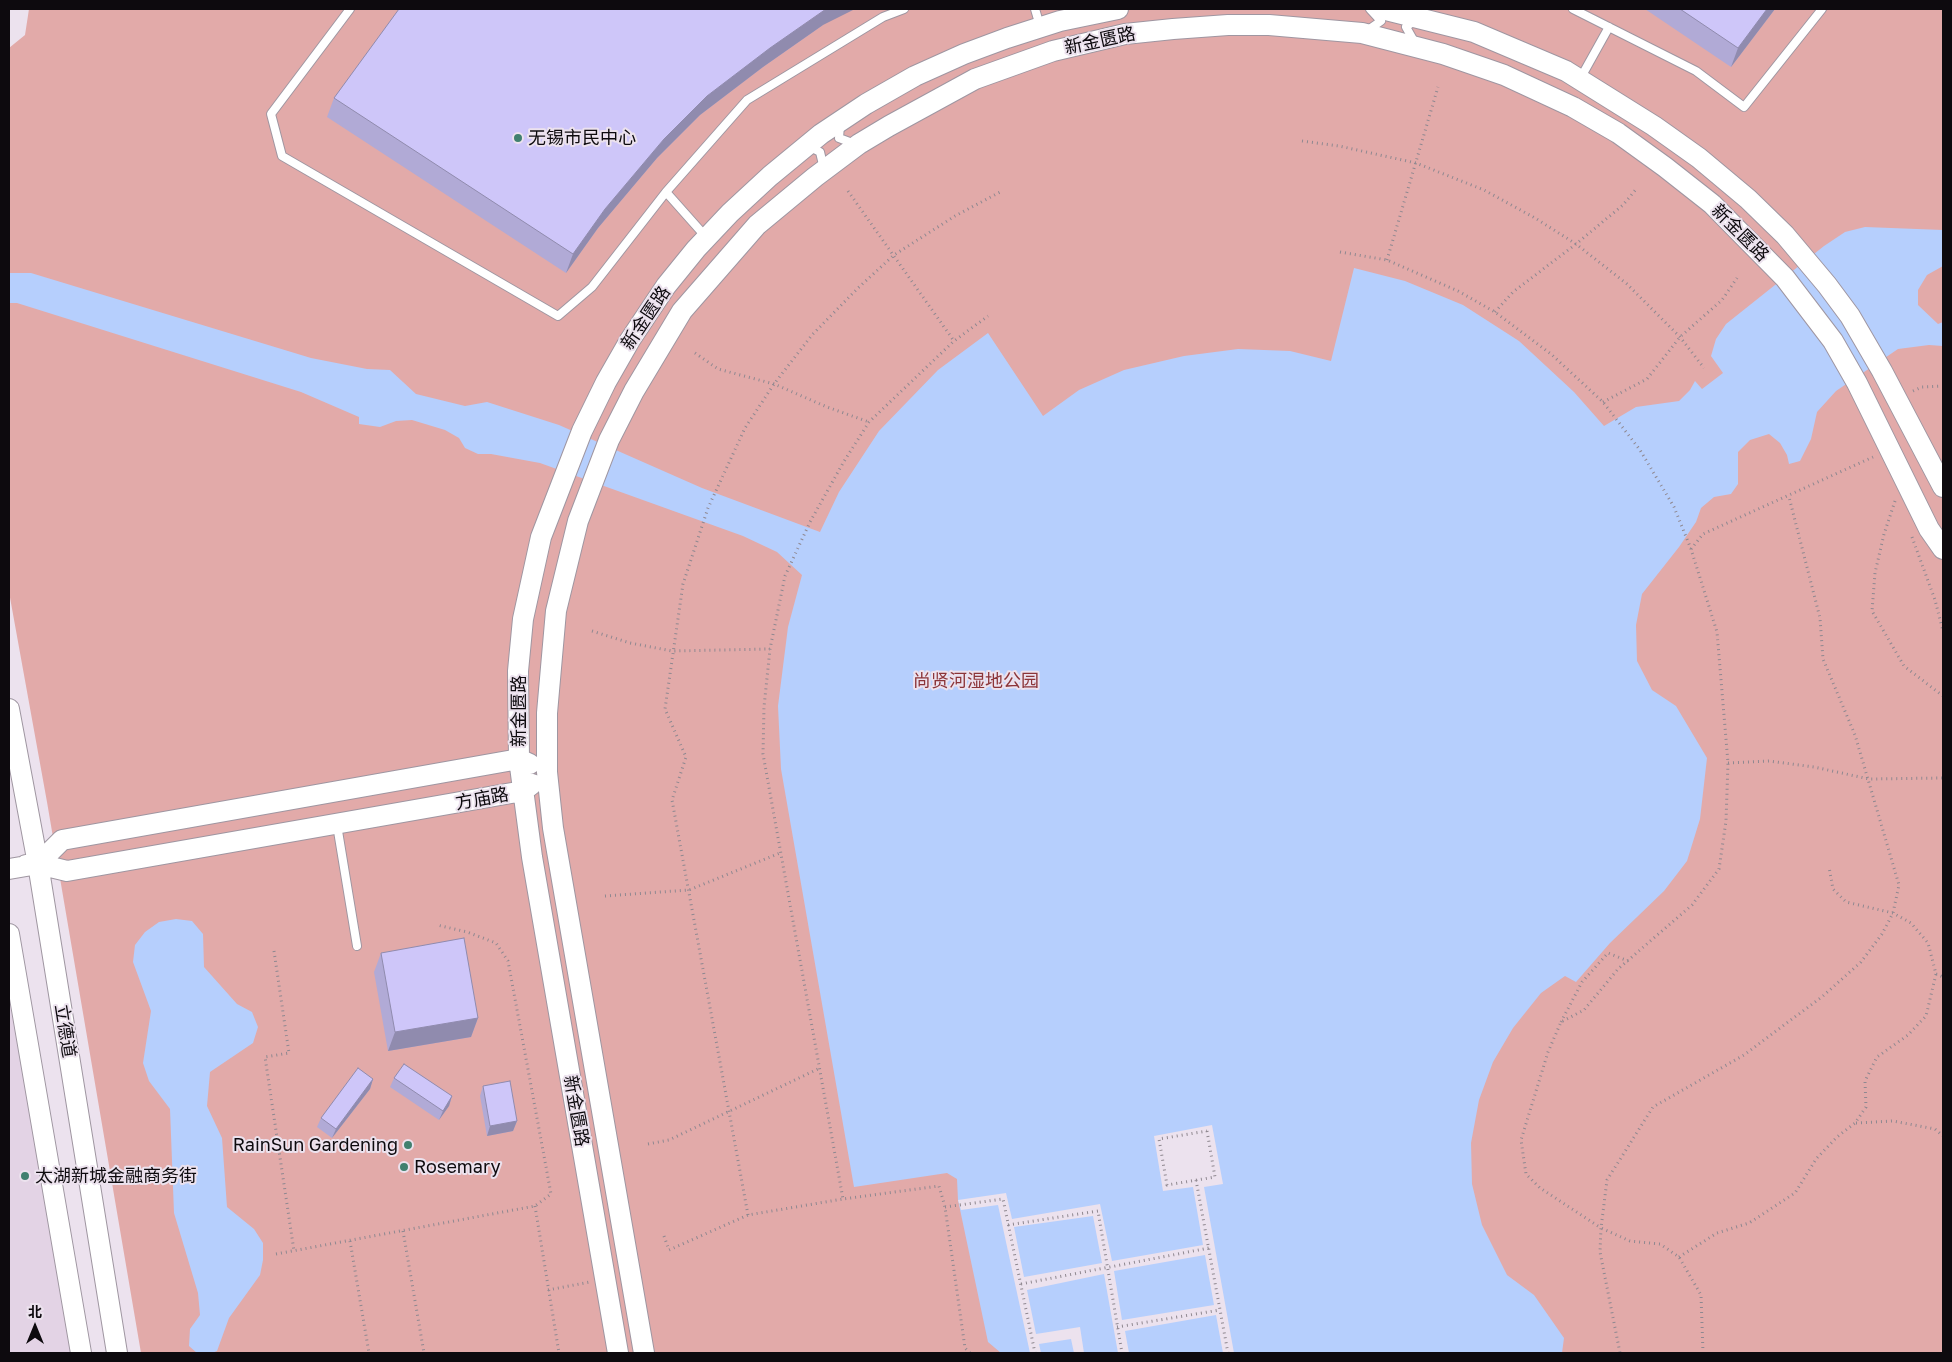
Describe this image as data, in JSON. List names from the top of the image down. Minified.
{"streets":{"street":["新金匮路","方庙路","立德道"]},"crossings":[["新金匮路","方庙路"],["方庙路","立德道"]],"parks":["尚贤河湿地公园"],"places":["无锡市民中心","RainSun Gardening","Rosemary","太湖新城金融商务街"],"north":"top"}
